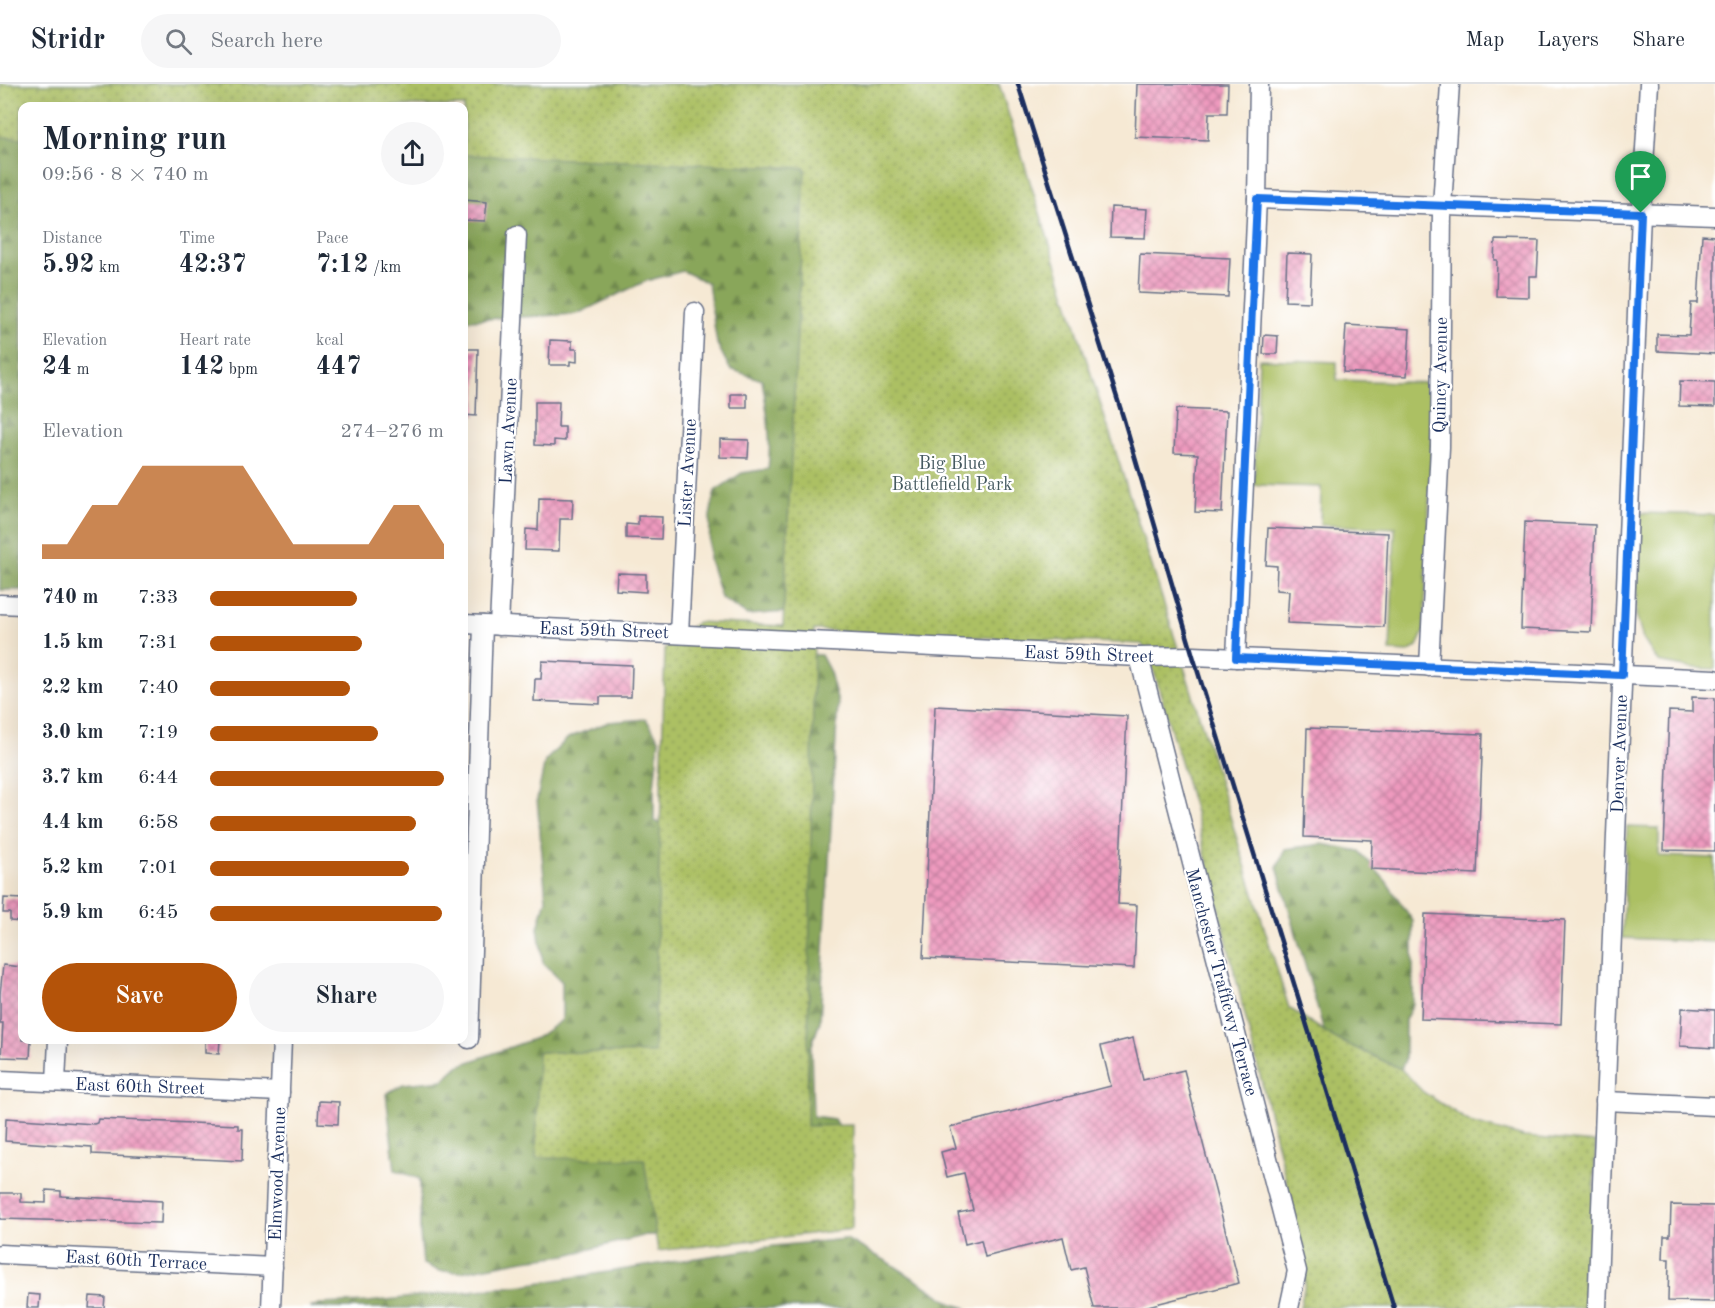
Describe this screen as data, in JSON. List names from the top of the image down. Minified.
{"streets":{"street":["Quincy Avenue","Lawn Avenue","Lister Avenue","East 59th Street","Denver Avenue","Manchester Trafficwy Terrace","East 60th Street","Elmwood Avenue","East 60th Terrace"]},"crossings":[["Quincy Avenue","East 59th Street"],["Lawn Avenue","East 59th Street"],["Lister Avenue","East 59th Street"],["East 59th Street","Denver Avenue"],["East 59th Street","Manchester Trafficwy Terrace"],["East 60th Street","Elmwood Avenue"],["Elmwood Avenue","East 60th Terrace"]],"parks":["Big Blue Battlefield Park"],"page":{"header":"Stridr","search":"Search here","nav":["Map","Layers","Share"],"heading":["Morning run","09:56 · 8 × 740 m"],"stats":[["Distance","5.92 km"],["Time","42:37"],["Pace","7:12 /km"],["Elevation","24 m"],["Heart rate","142 bpm"],["kcal","447"]],"chart":["Elevation","274–276 m"],"list":[{"name":"740 m","note":"7:33"},{"name":"1.5 km","note":"7:31"},{"name":"2.2 km","note":"7:40"},{"name":"3.0 km","note":"7:19"},{"name":"3.7 km","note":"6:44"},{"name":"4.4 km","note":"6:58"},{"name":"5.2 km","note":"7:01"},{"name":"5.9 km","note":"6:45"}],"buttons":["Save","Share"]}}
